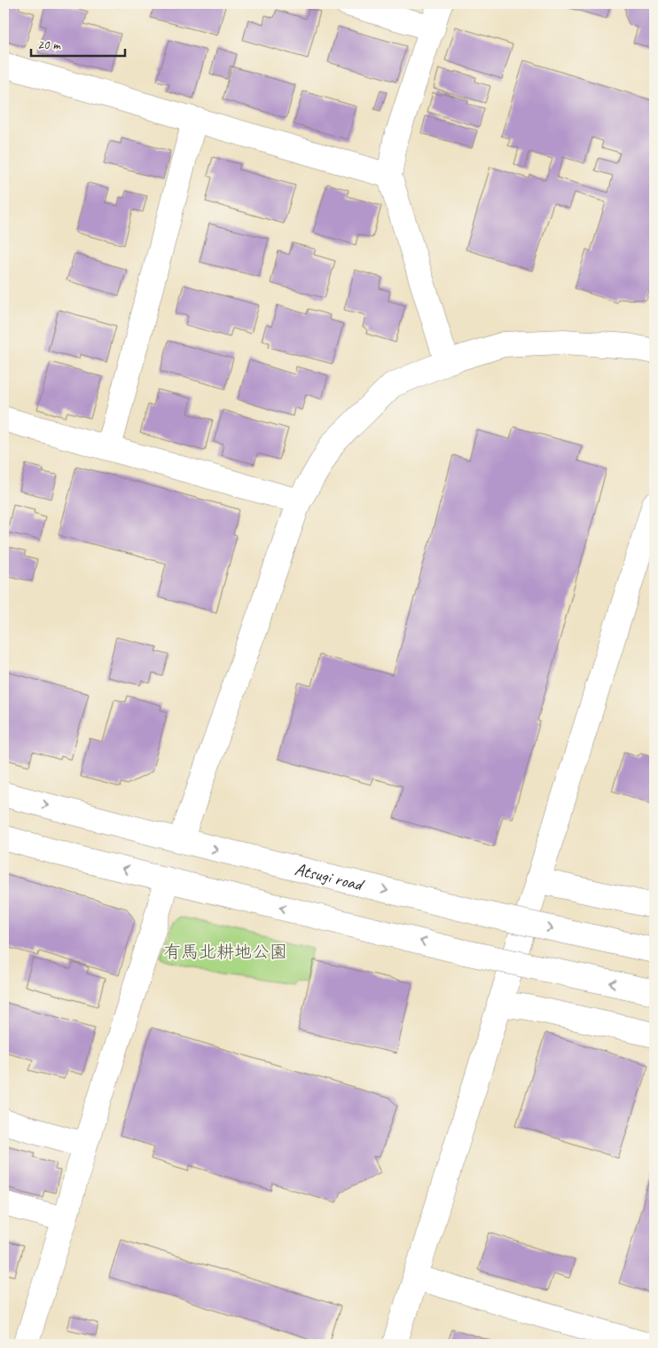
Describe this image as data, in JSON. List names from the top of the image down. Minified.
{"streets":{"main road":["Atsugi road"]},"parks":["有馬北耕地公園"],"scale_bar":"20 m"}
